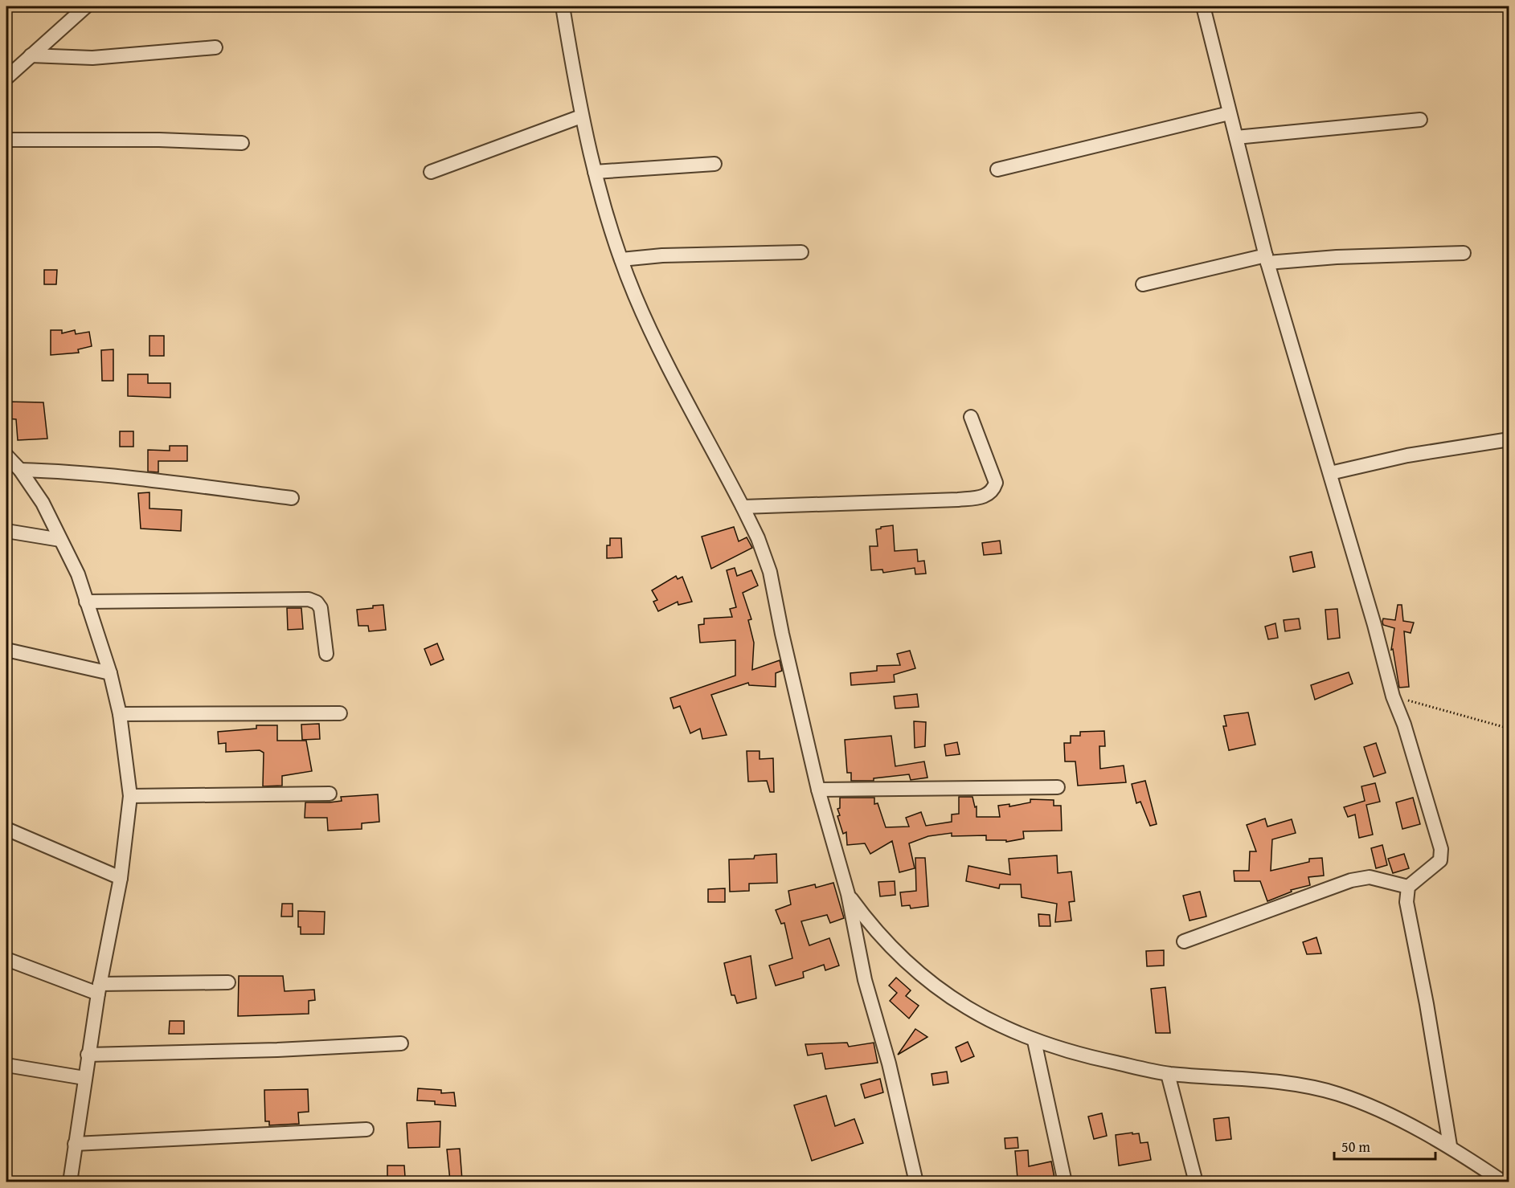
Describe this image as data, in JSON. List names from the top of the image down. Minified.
{"scale_bar":"50 m"}
